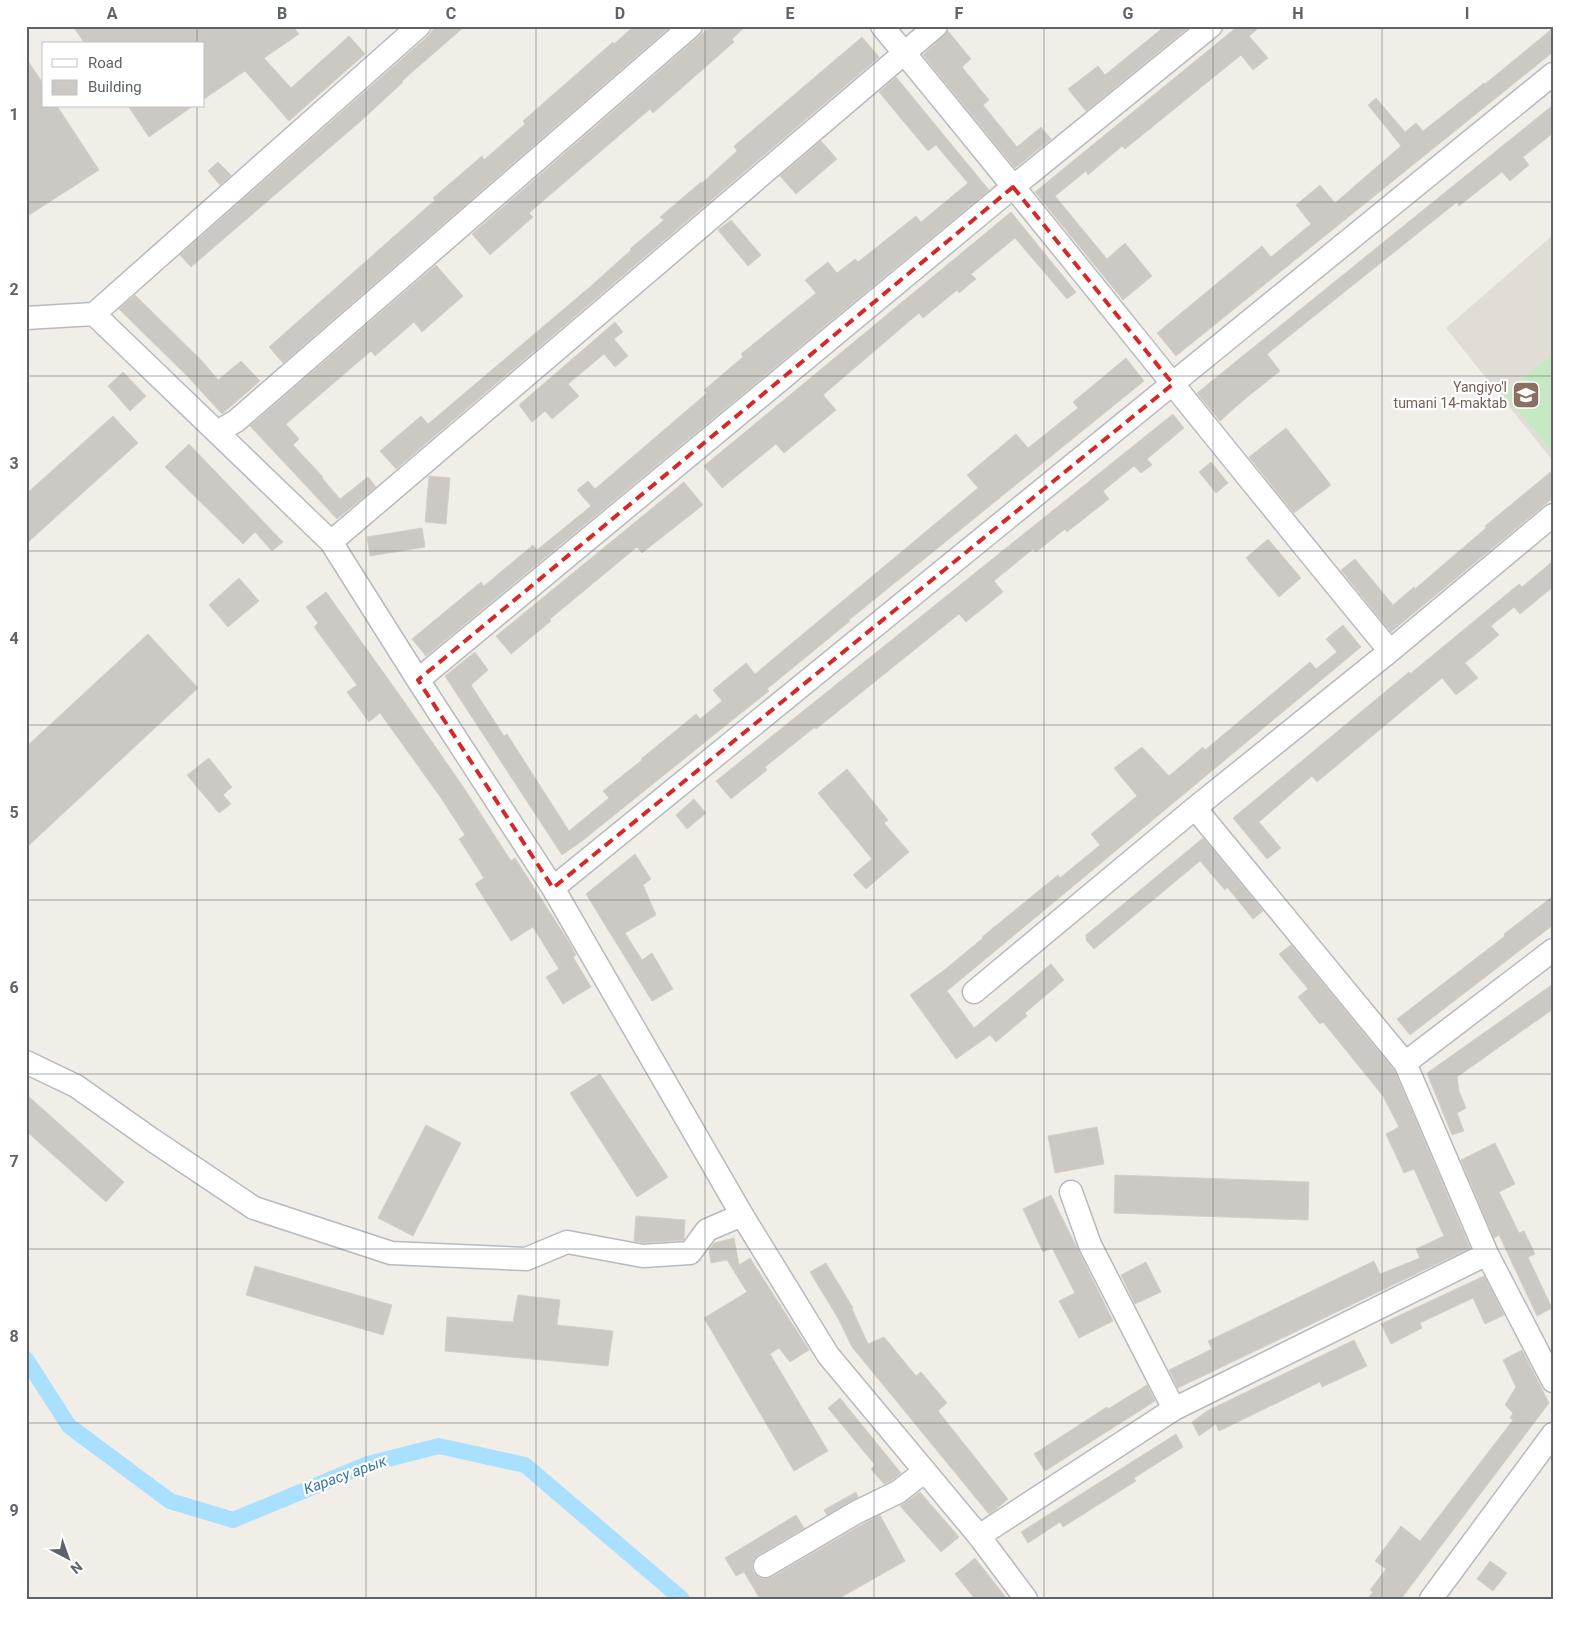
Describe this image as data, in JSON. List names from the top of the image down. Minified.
{"water":["Карасу арык"],"places":{"school or university":["Yangiyo'l tumani 14-maktab"]},"legend":["Road","Building"],"north":"bottom right","grid":{"columns":["A","B","C","D","E","F","G","H","I"],"rows":["1","2","3","4","5","6","7","8","9"]}}
